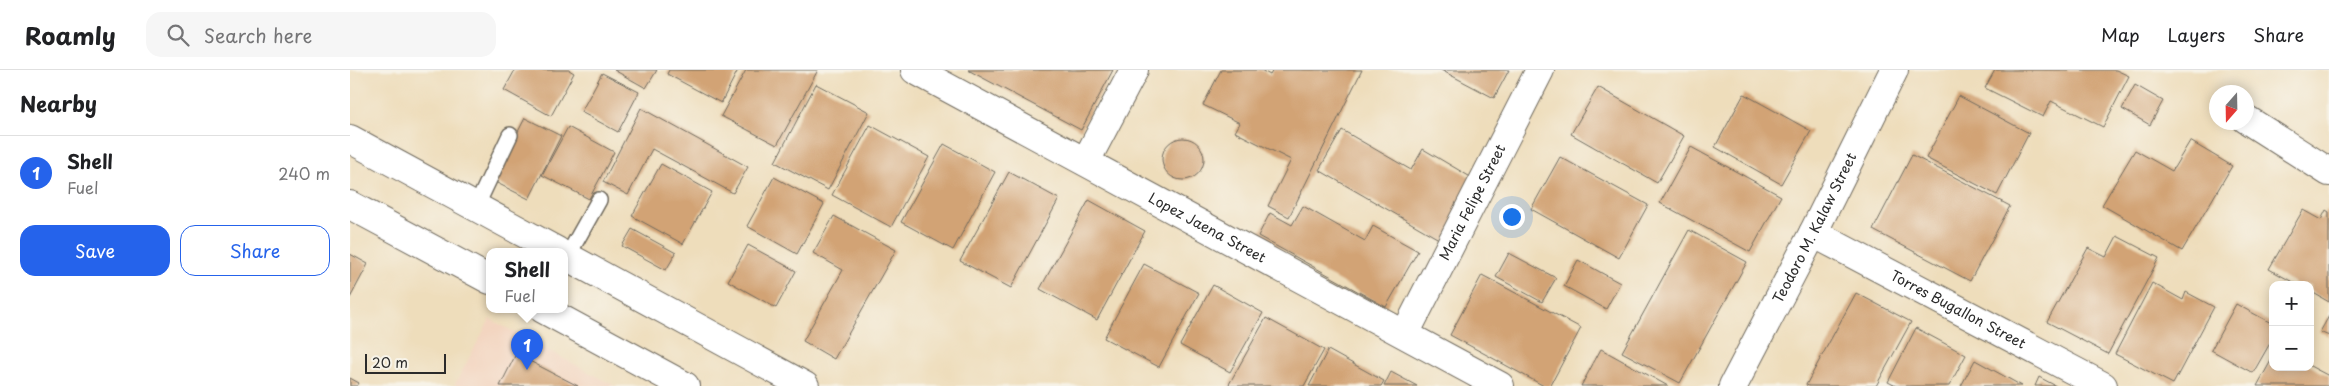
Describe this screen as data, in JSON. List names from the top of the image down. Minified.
{"streets":{"street":["Maria Felipe Street","Lopez Jaena Street","Teodoro M. Kalaw Street","Torres Bugallon Street"]},"crossings":[["Maria Felipe Street","Lopez Jaena Street"],["Teodoro M. Kalaw Street","Torres Bugallon Street"]],"scale_bar":"20 m","north":"bottom","page":{"header":"Roamly","search":"Search here","nav":["Map","Layers","Share"],"heading":"Nearby","list":[{"mark":"1","name":"Shell","note":"Fuel","value":"240 m"}],"buttons":["Save","Share"],"popup":["Shell","Fuel"],"map_buttons":["+","−"],"pins":"1","scale":"20 m"}}
